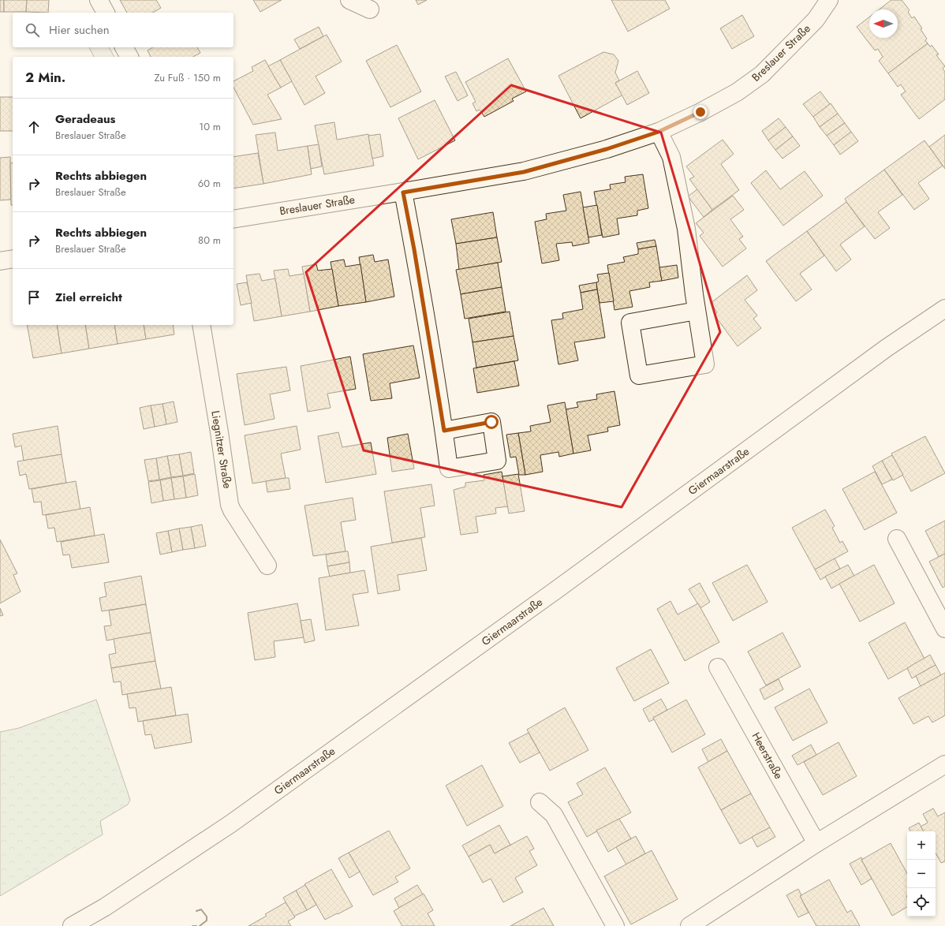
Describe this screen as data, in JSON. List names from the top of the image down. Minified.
{"streets":{"street":["Breslauer Straße","Liegnitzer Straße","Giermaarstraße","Heerstraße"]},"north":"left","page":{"search":"Hier suchen","heading":["2 Min.","Zu Fuß · 150 m"],"list":[["Geradeaus","Breslauer Straße","10 m"],["Rechts abbiegen","Breslauer Straße","60 m"],["Rechts abbiegen","Breslauer Straße","80 m"],"Ziel erreicht"],"map_buttons":["+","−"]}}
